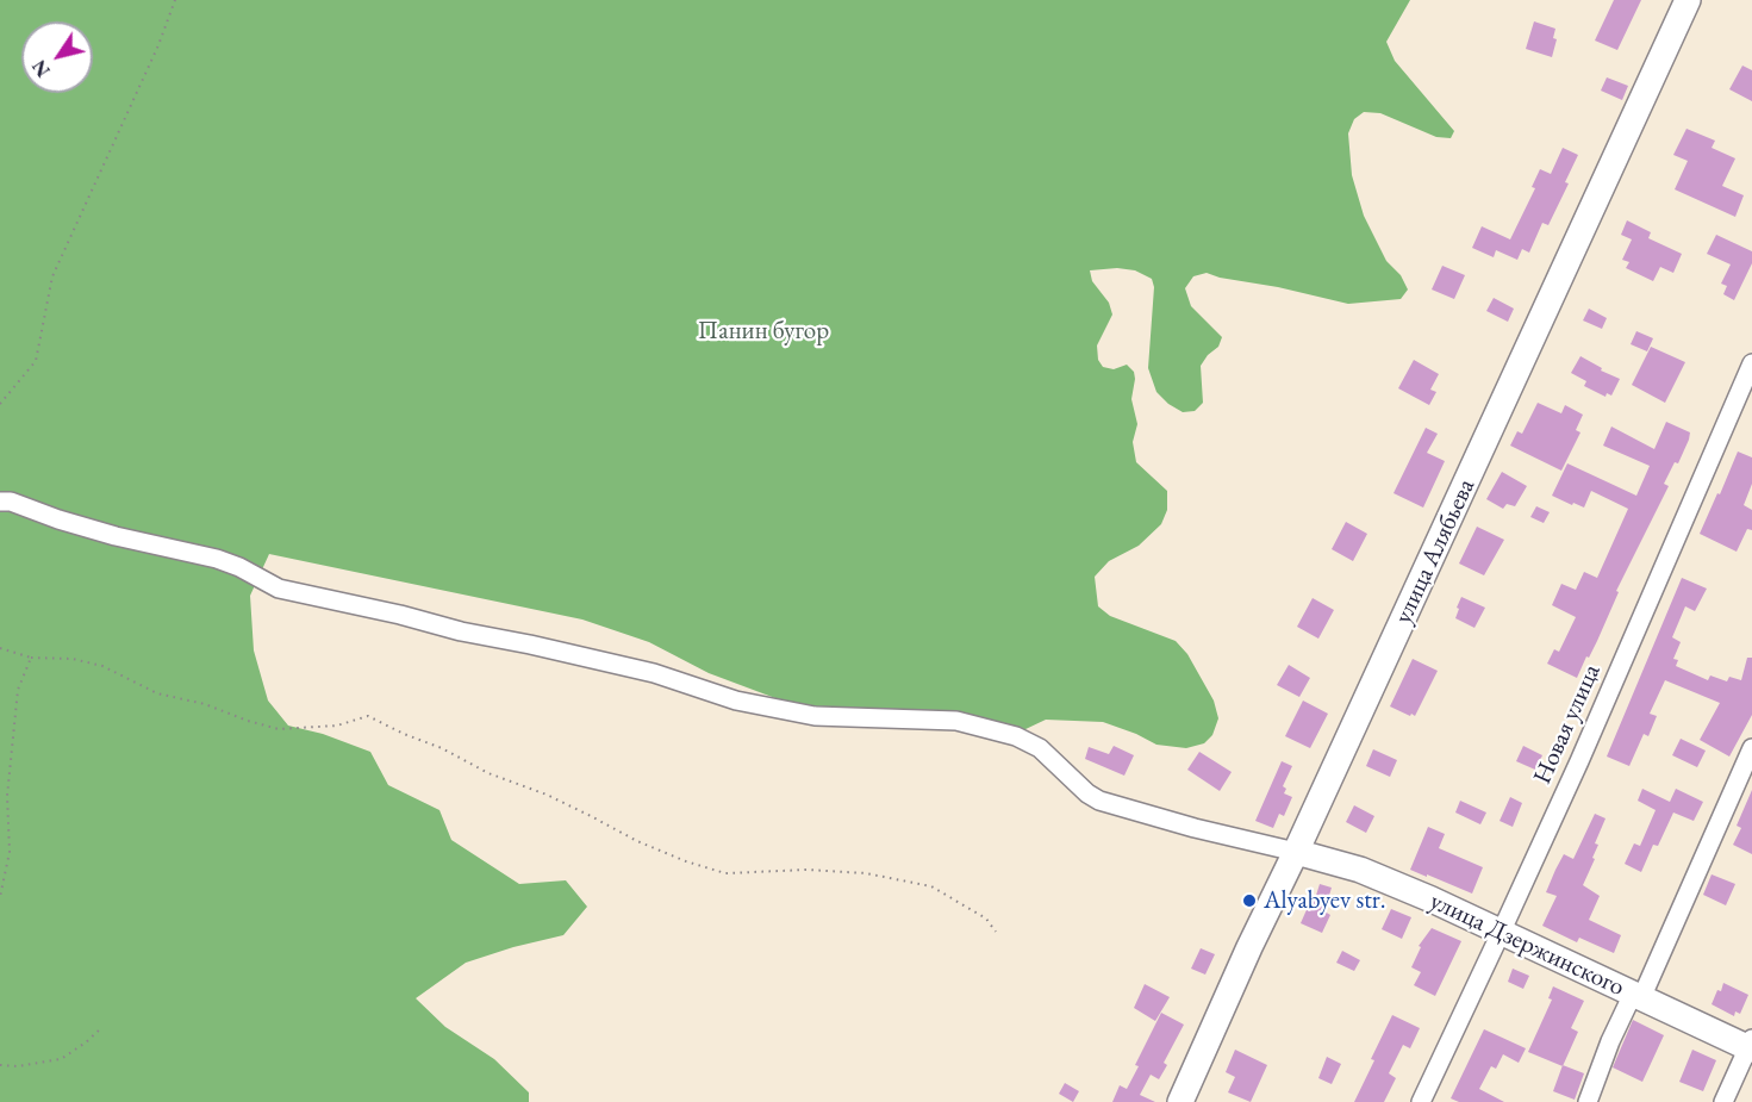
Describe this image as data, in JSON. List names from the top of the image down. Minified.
{"streets":{"main road":["улица Алябьева","улица Дзержинского"],"street":["Новая улица"]},"crossings":[["улица Алябьева","улица Дзержинского"],["Новая улица","улица Дзержинского"]],"parks":["Панин бугор"],"places":["Alyabyev str."],"north":"bottom left"}
